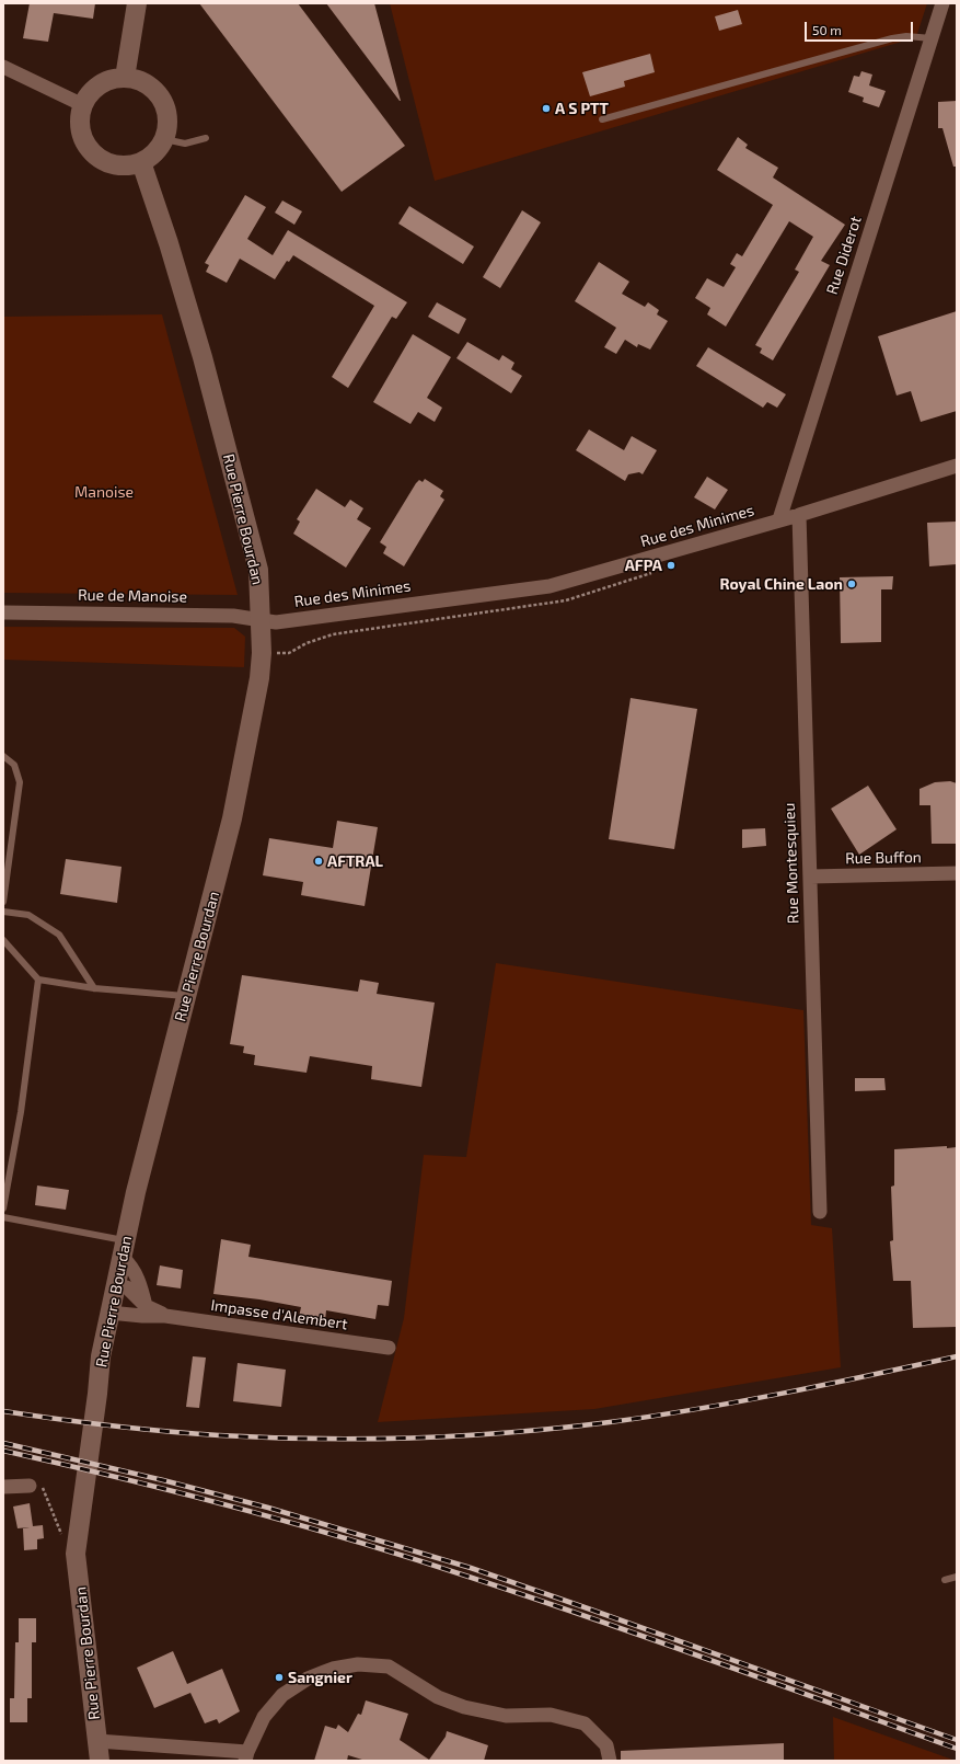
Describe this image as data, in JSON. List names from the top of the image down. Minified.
{"streets":{"street":["Rue Diderot","Rue Pierre Bourdan","Rue des Minimes","Rue de Manoise","Rue Buffon","Rue Montesquieu","Impasse d'Alembert"]},"crossings":[["Rue Diderot","Rue des Minimes"],["Rue Pierre Bourdan","Rue des Minimes"],["Rue Pierre Bourdan","Rue de Manoise"],["Rue Pierre Bourdan","Impasse d'Alembert"],["Rue des Minimes","Rue de Manoise"],["Rue des Minimes","Rue Montesquieu"],["Rue Buffon","Rue Montesquieu"]],"parks":["Manoise"],"places":["A S PTT","AFPA","Royal Chine Laon","AFTRAL","Sangnier"],"scale_bar":"50 m"}
